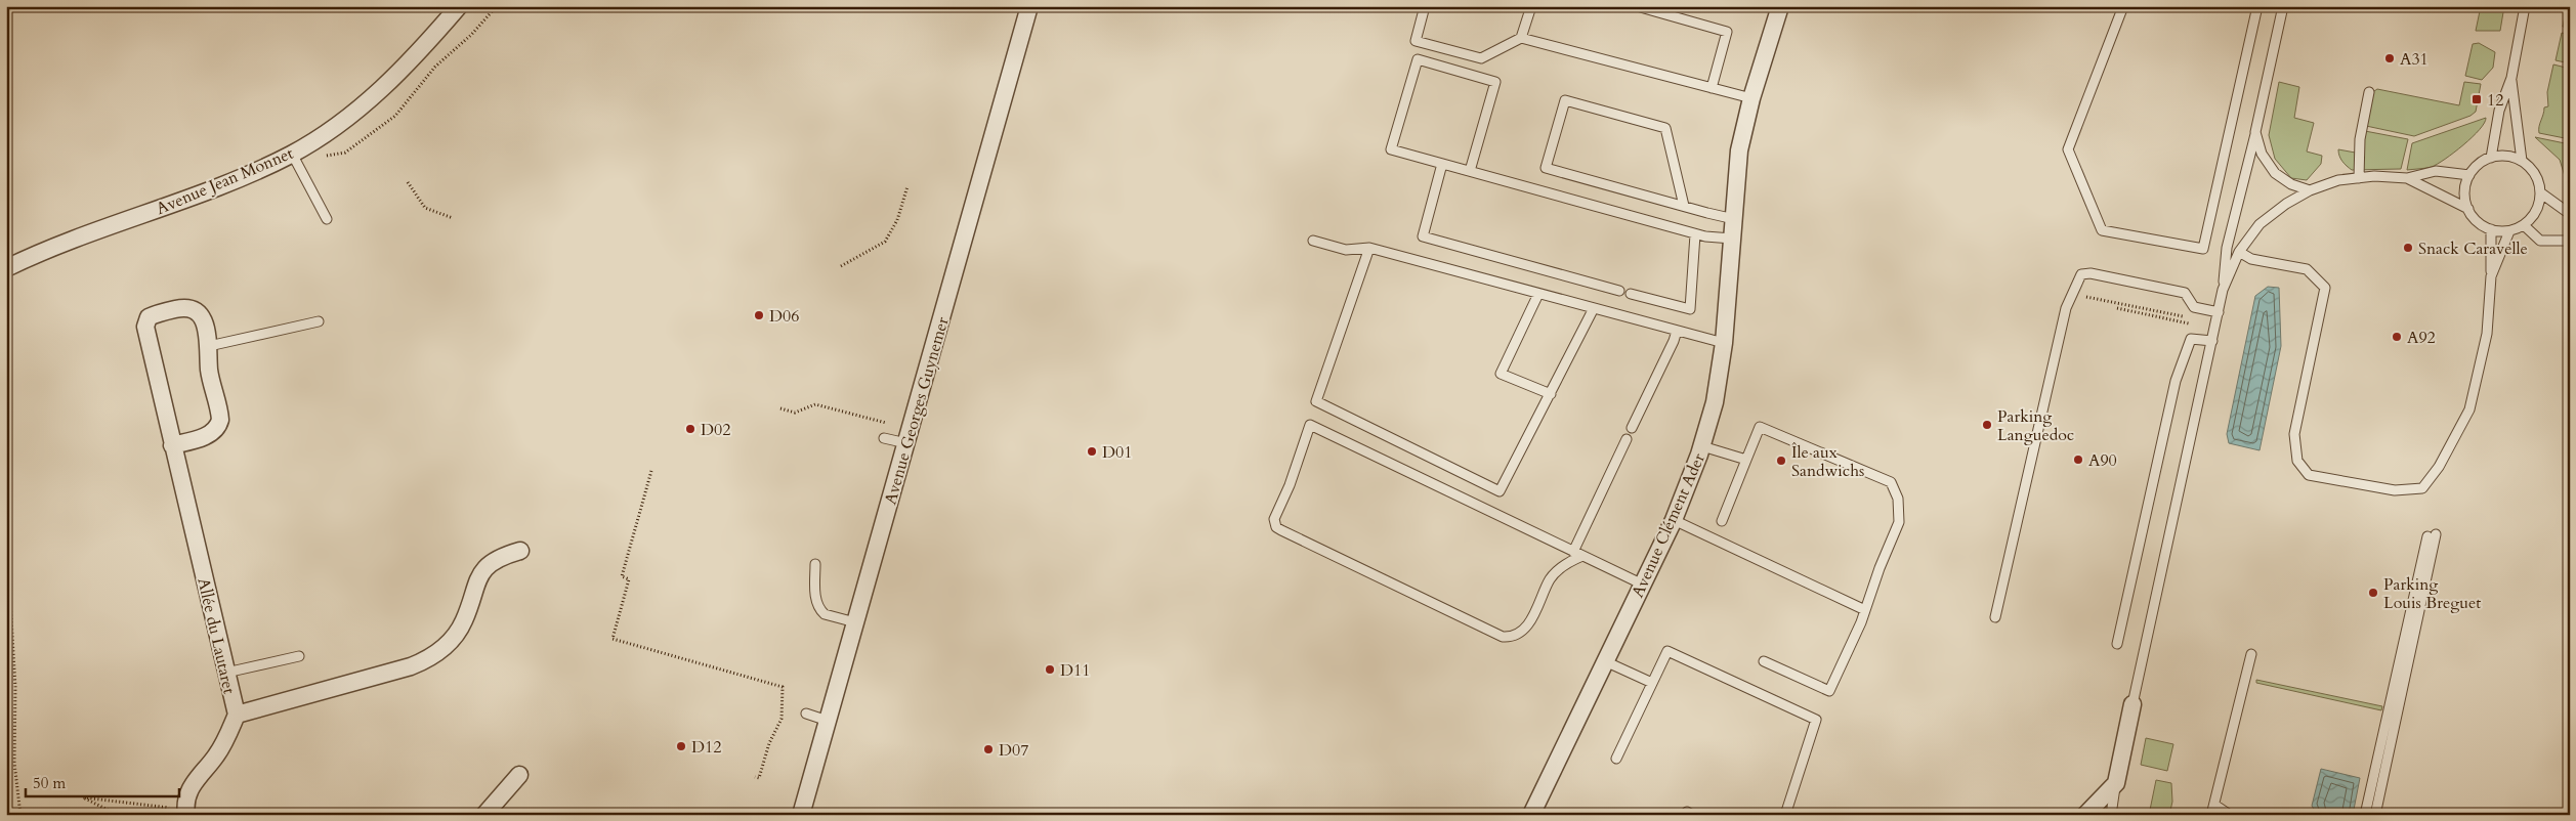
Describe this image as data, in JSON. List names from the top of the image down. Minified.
{"streets":{"street":["Avenue Jean Monnet","Avenue Georges Guynemer","Avenue Clément Ader","Allée du Lautaret"]},"places":{"other":["A31","Snack Caravelle","D06","A92","Parking Languedoc","D02","D01","A90","Île aux Sandwichs","Parking Louis Breguet","D11","D12","D07"],"transit":["12"]},"scale_bar":"50 m"}
